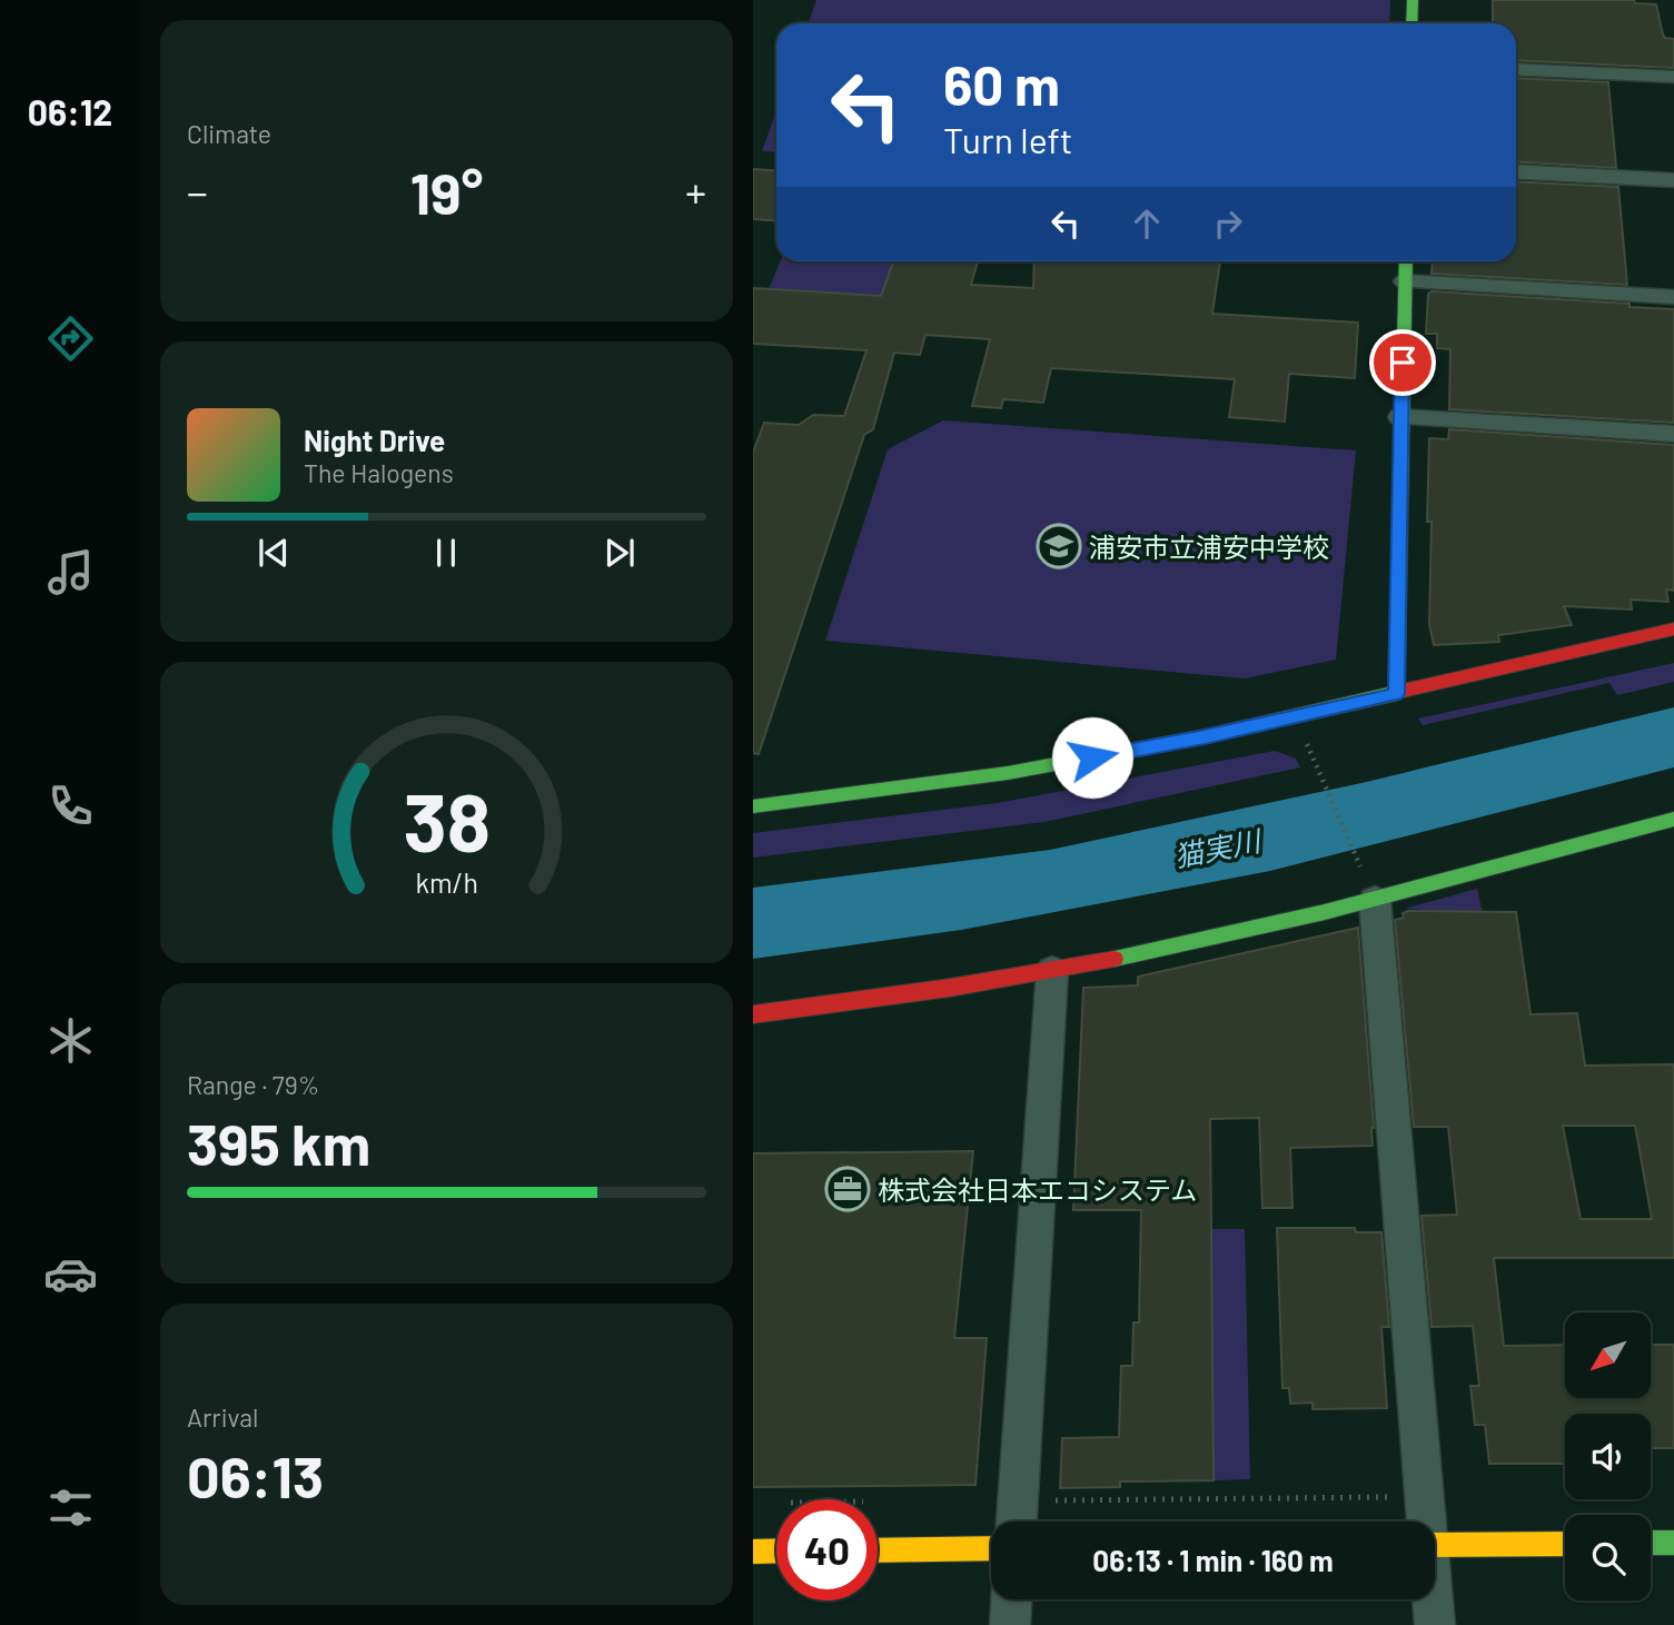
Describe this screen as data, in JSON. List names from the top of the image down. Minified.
{"water":["猫実川"],"places":{"school or university":["浦安市立浦安中学校"],"office":["株式会社日本エコシステム"]},"north":"bottom left","page":{"tabs":"06:12","tile":["Climate",["Range · 79%","395 km"],["Arrival","06:13"]],"turn":["60 m","Turn left"],"heat":["−","19°","+"],"song":["Night Drive","The Halogens"],"limit":"40","trip":"06:13 · 1 min · 160 m","gauge":["38","km/h"]}}
